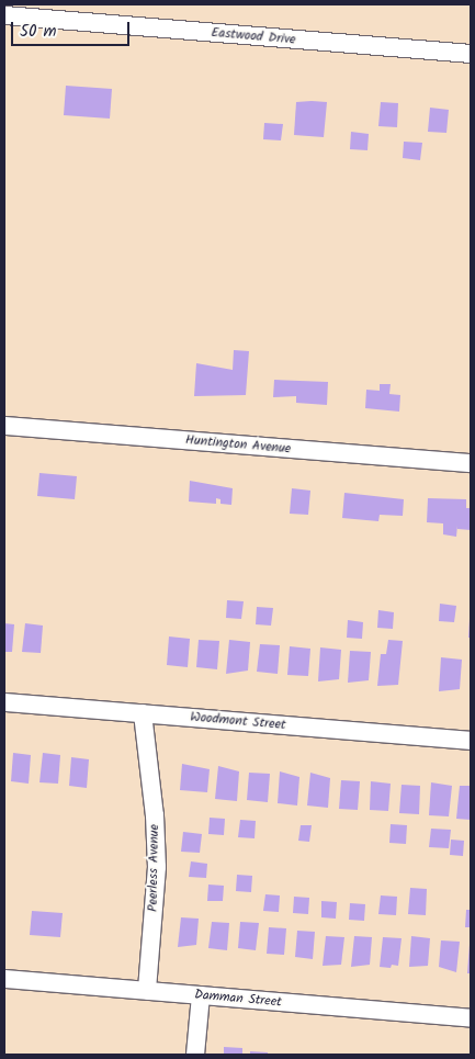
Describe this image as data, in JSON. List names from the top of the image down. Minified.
{"streets":{"street":["Eastwood Drive","Huntington Avenue","Woodmont Street","Peerless Avenue","Damman Street"]},"crossings":[["Woodmont Street","Peerless Avenue"],["Peerless Avenue","Damman Street"]],"scale_bar":"50 m"}
